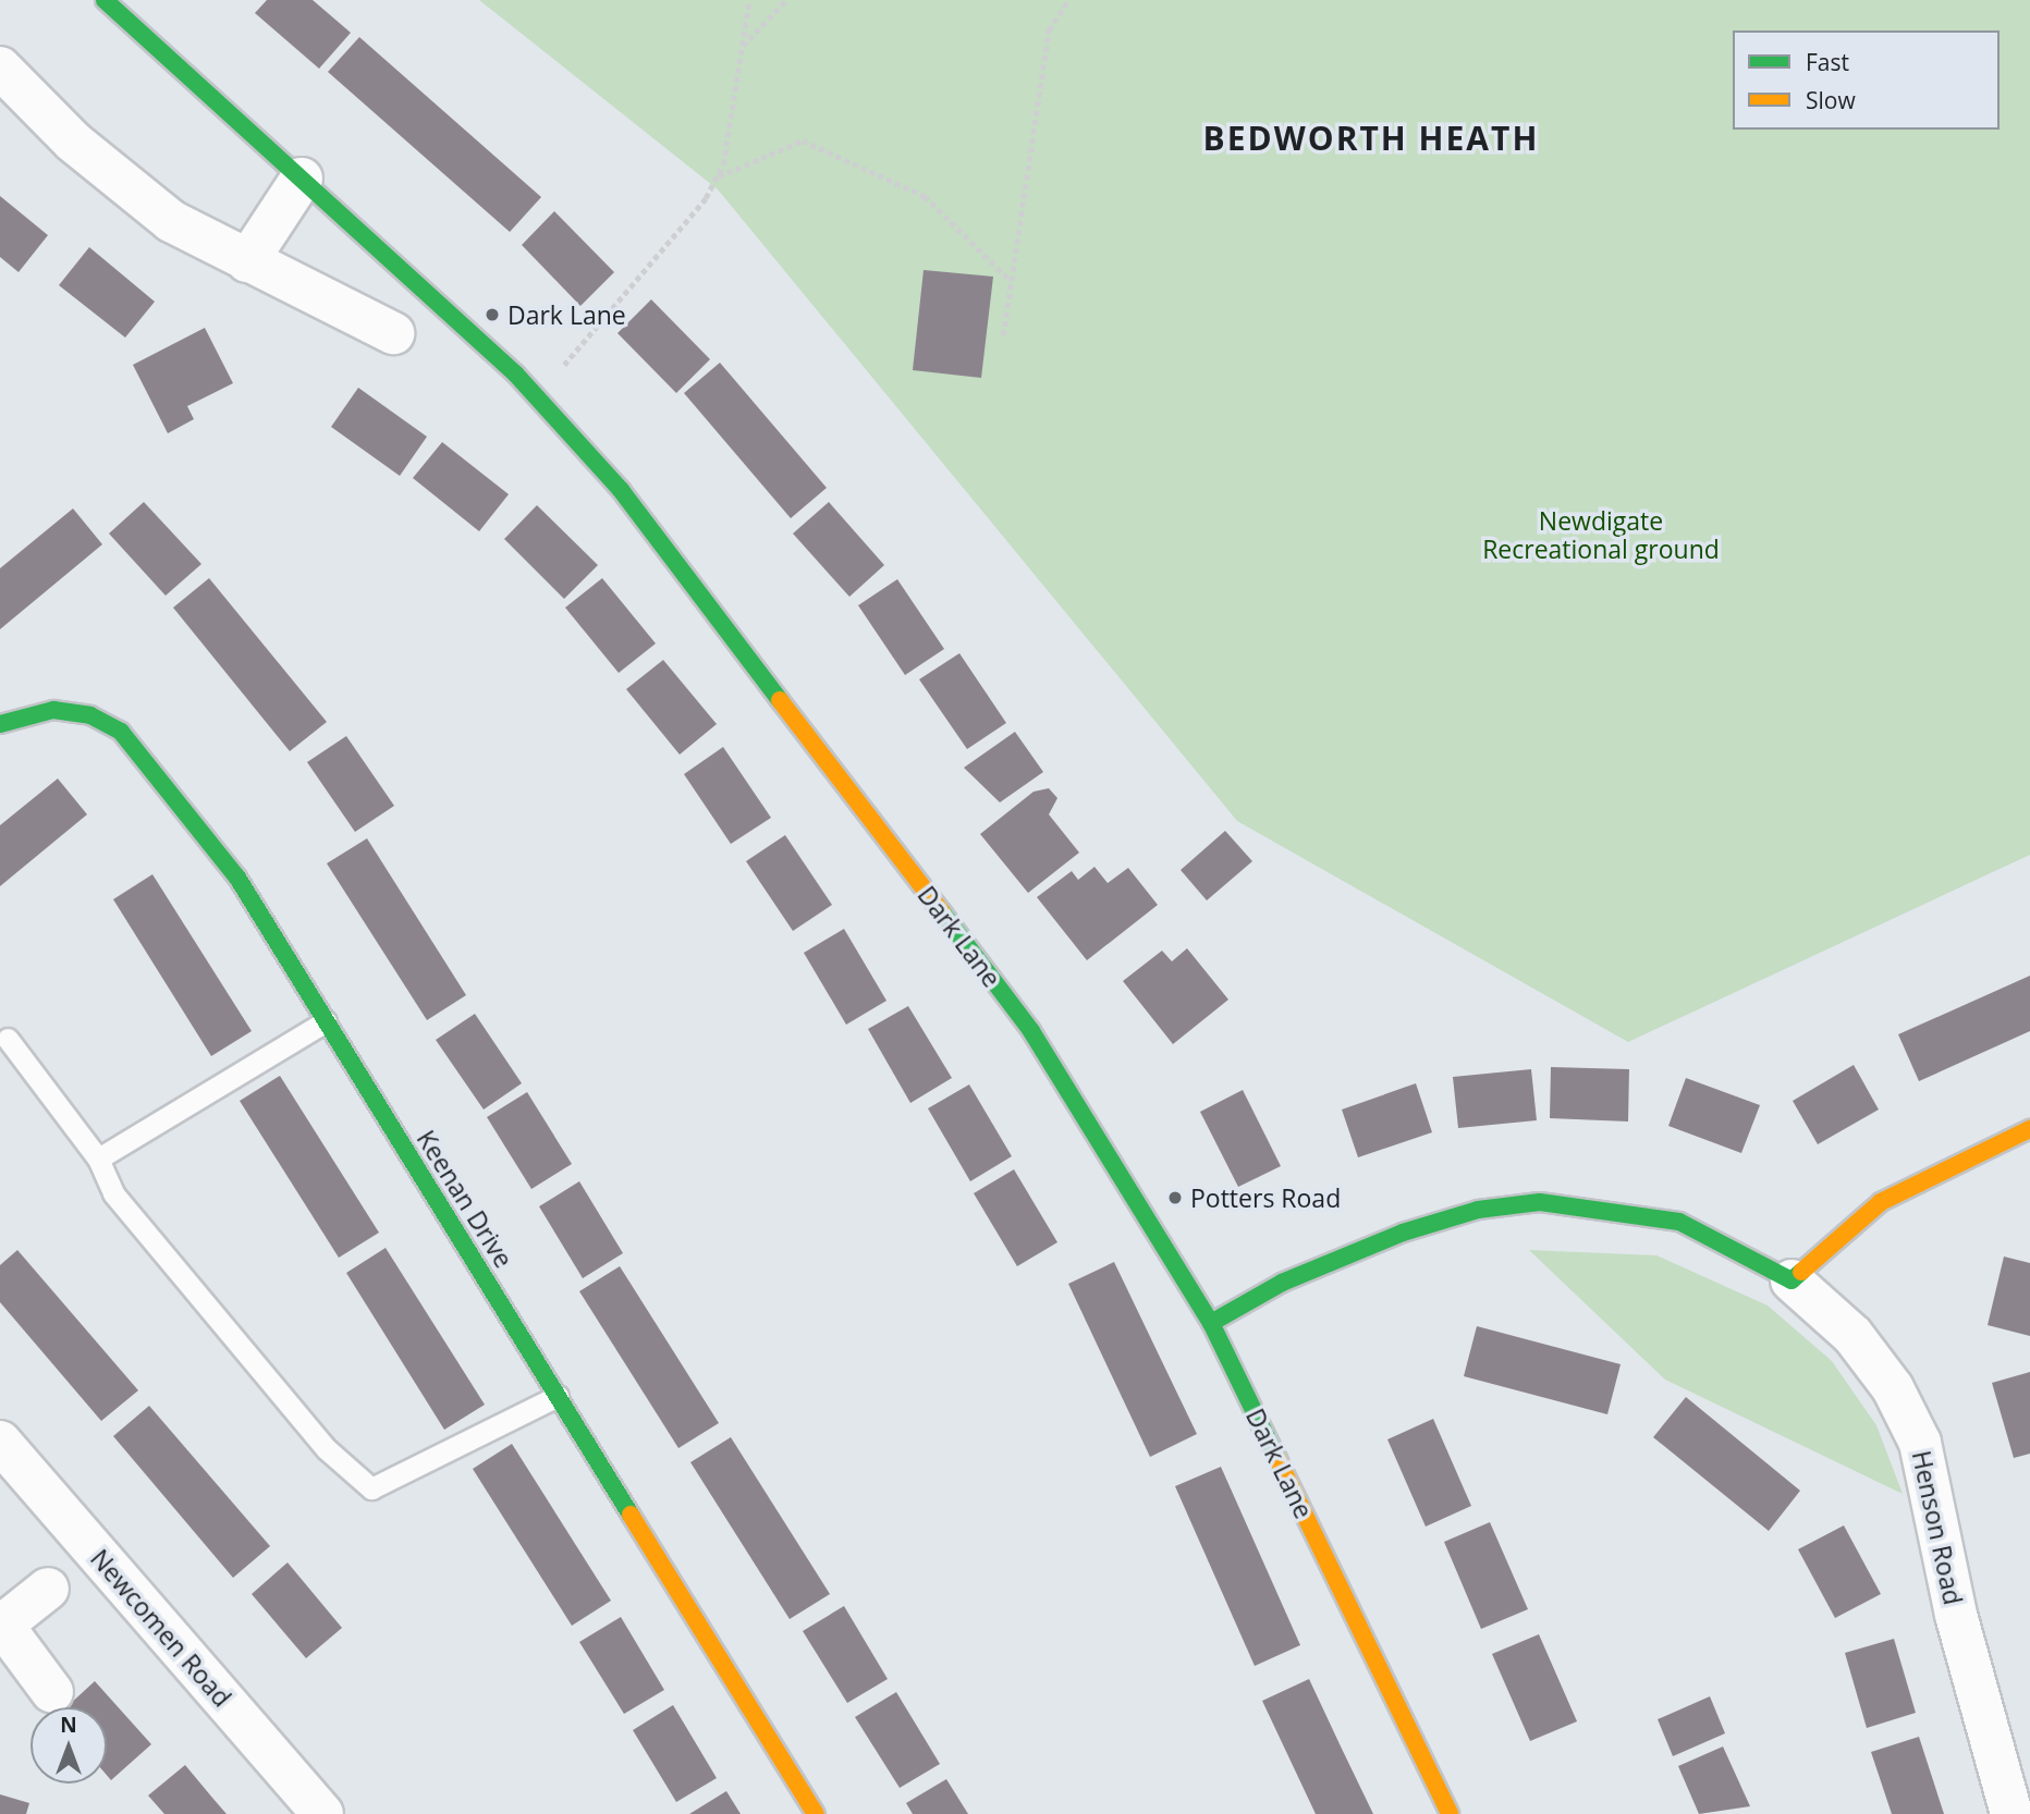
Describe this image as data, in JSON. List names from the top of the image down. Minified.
{"streets":{"street":["Dark Lane","Keenan Drive","Henson Road","Newcomen Road"]},"districts":["BEDWORTH HEATH"],"parks":["Newdigate Recreational ground"],"places":["Dark Lane","Potters Road"],"legend":["Fast","Slow"],"north":"top"}
